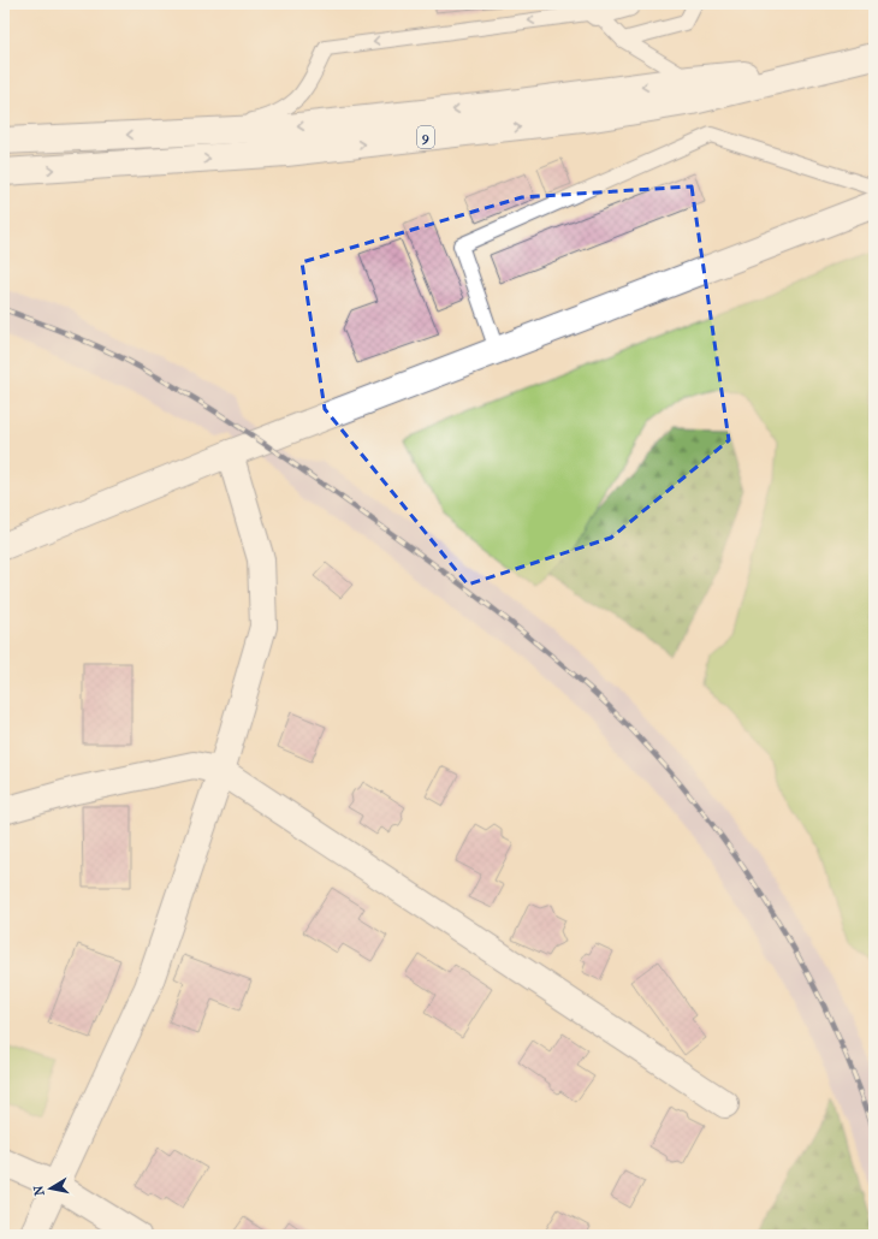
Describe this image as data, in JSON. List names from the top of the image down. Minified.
{"streets":{"street":["9"]},"north":"left"}
